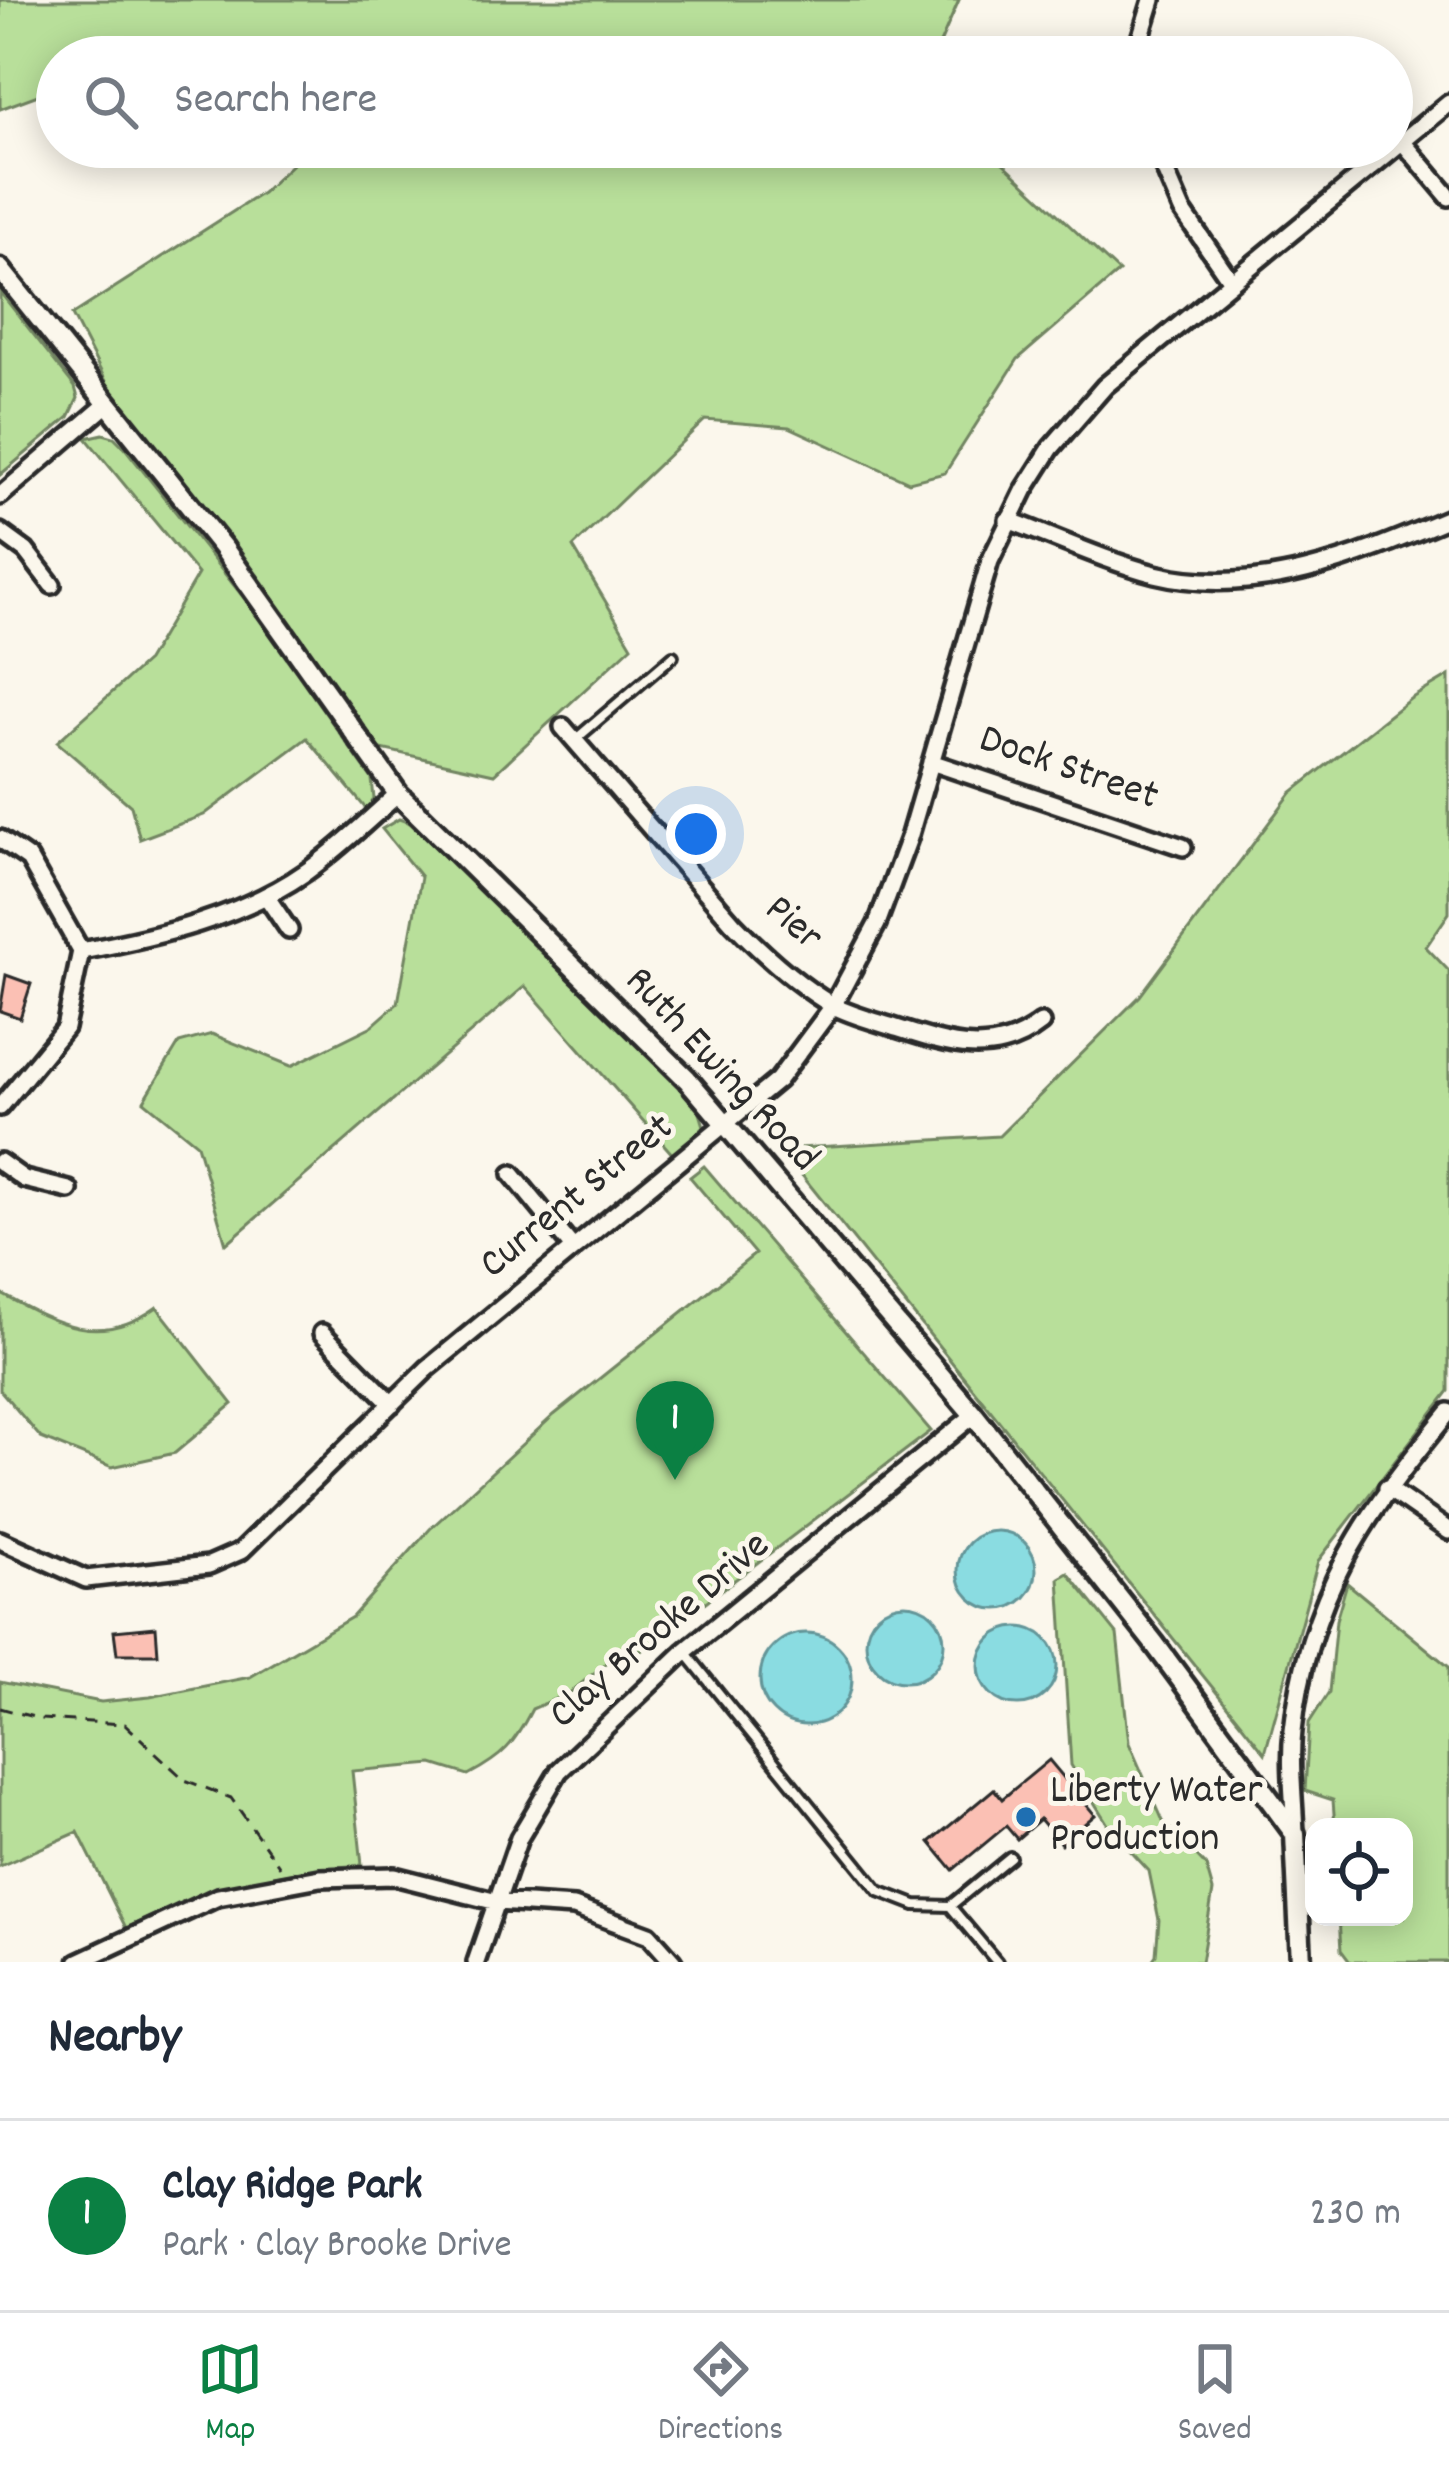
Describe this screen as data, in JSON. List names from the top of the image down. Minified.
{"streets":{"street":["Dock Street","Pier","Ruth Ewing Road","Current Street","Clay Brooke Drive"]},"crossings":[["Dock Street","Current Street"],["Pier","Current Street"],["Ruth Ewing Road","Current Street"],["Ruth Ewing Road","Clay Brooke Drive"]],"places":["Liberty Water Production"],"page":{"search":"Search here","pins":"1","heading":"Nearby","list":[{"mark":"1","name":"Clay Ridge Park","note":"Park · Clay Brooke Drive","value":"230 m"}],"nav":["Map","Directions","Saved"]}}
